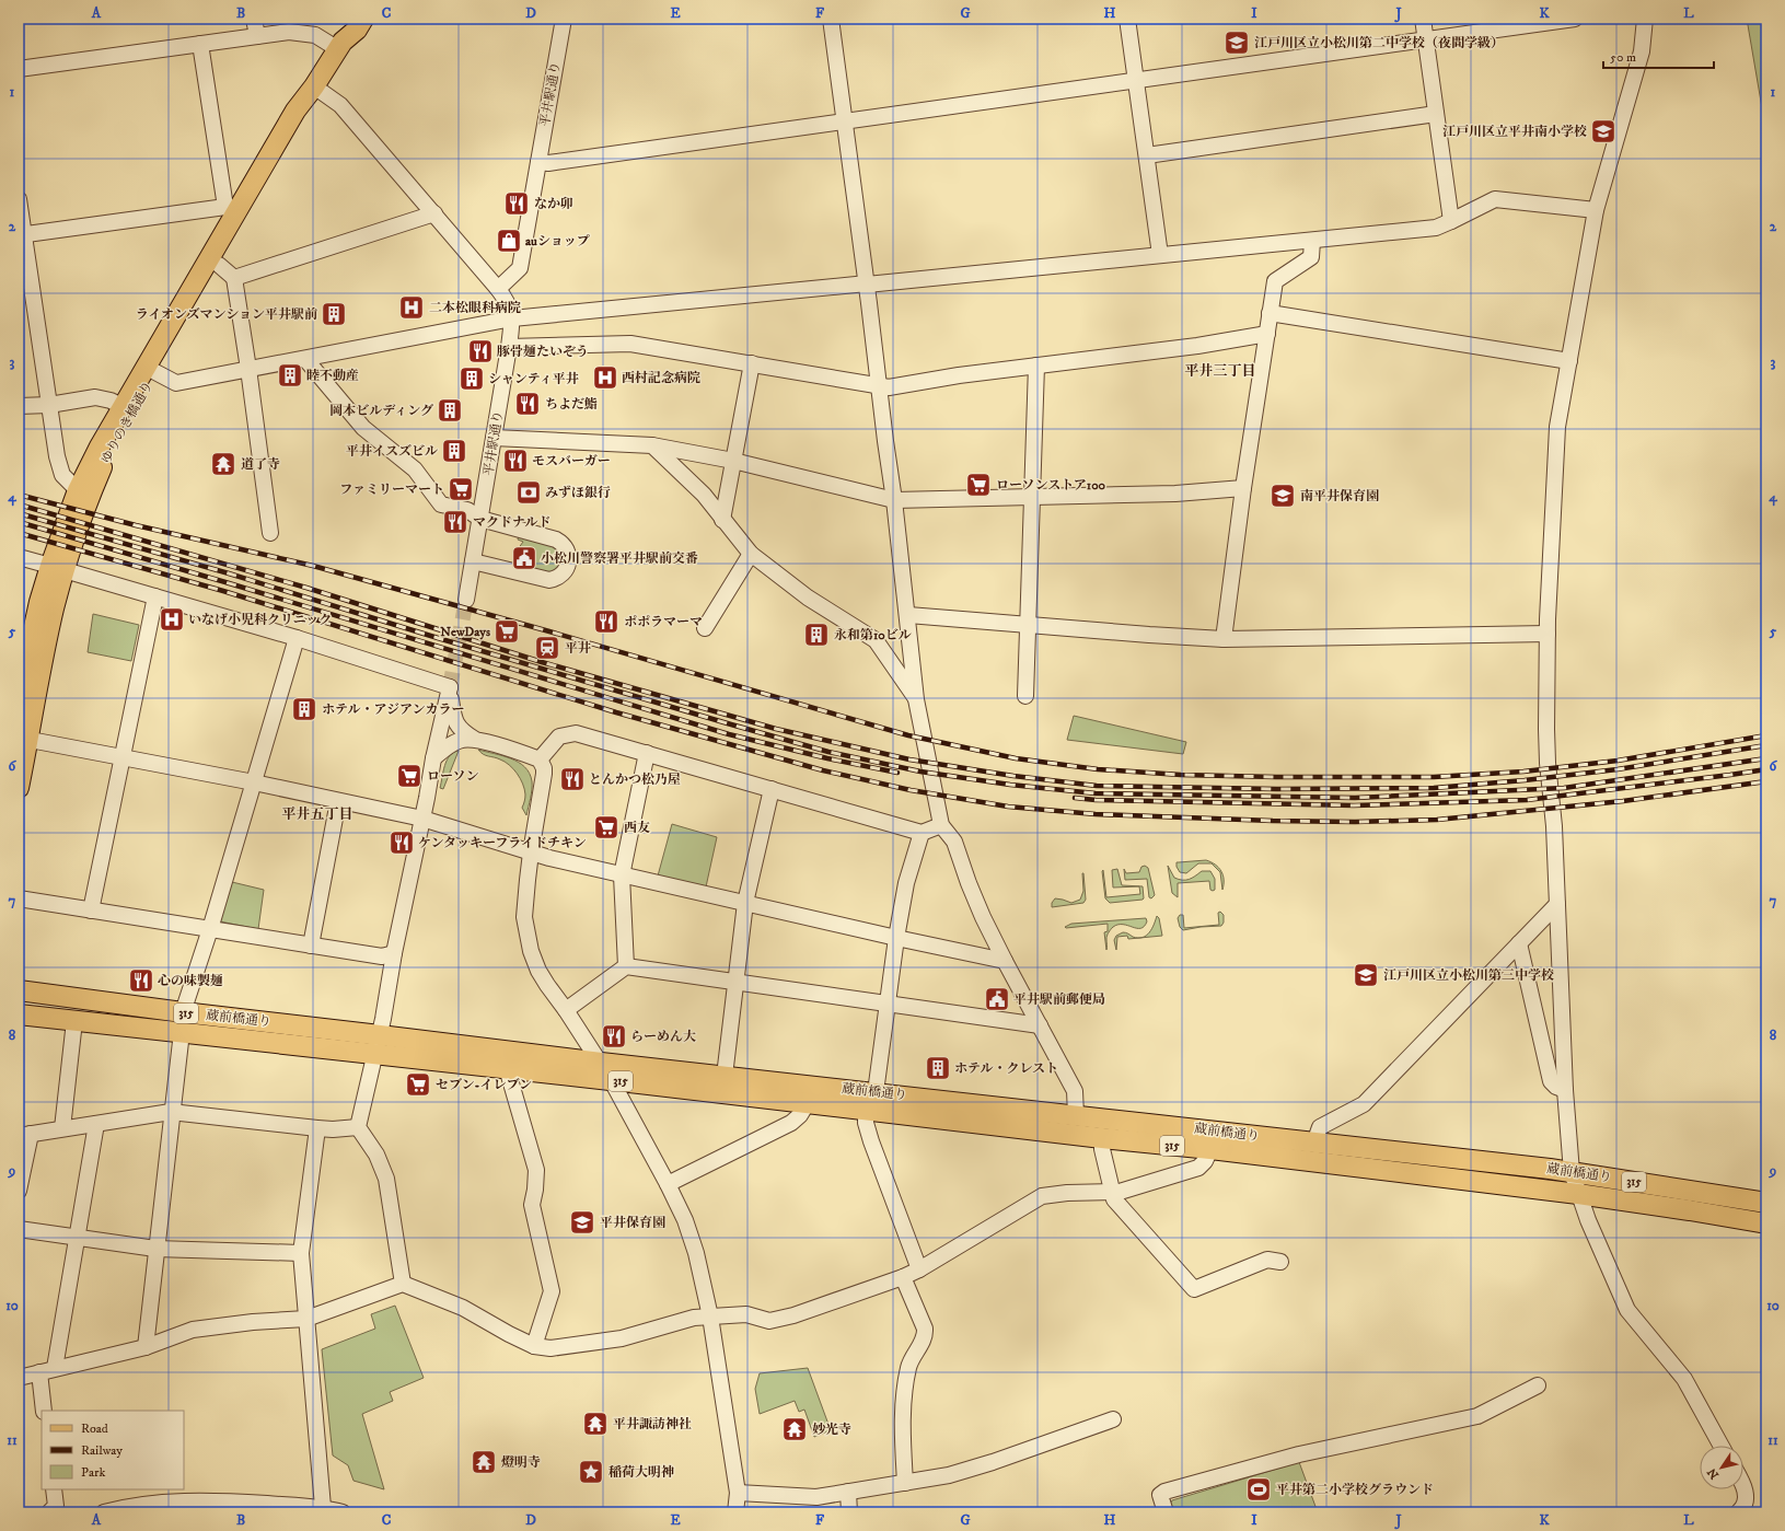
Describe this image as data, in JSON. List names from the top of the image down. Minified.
{"streets":{"main road":["ゆりのき橋通り","315","蔵前橋通り"],"street":["平井駅通り"]},"crossings":[["平井駅通り","ゆりのき橋通り"],["315","蔵前橋通り"]],"districts":["平井三丁目","平井五丁目"],"places":{"school or university":["江戸川区立小松川第二中学校（夜間学級）","江戸川区立平井南小学校","南平井保育園","江戸川区立小松川第三中学校","平井保育園"],"restaurant":["なか卯","豚骨麺たいぞう","ちよだ鮨","モスバーガー","マクドナルド","ポポラマーマ","とんかつ松乃屋","ケンタッキーフライドチキン","心の味製麺","らーめん大"],"shop":["auショップ"],"hospital":["二本松眼科病院","西村記念病院","いなげ小児科クリニック"],"building":["ライオンズマンション平井駅前","睦不動産","シャンティ平井","岡本ビルディング","平井イスズビル","永和第10ビル","ホテル・アジアンカラー","ホテル・クレスト"],"temple":["道了寺","平井諏訪神社","妙光寺","燈明寺"],"supermarket":["ローソンストア100","ファミリーマート","NewDays","ローソン","西友","セブン-イレブン"],"bank":["みずほ銀行"],"public building":["小松川警察署平井駅前交番","平井駅前郵便局"],"station":["平井"],"place":["稲荷大明神"],"sports":["平井第二小学校グラウンド"]},"legend":["Road","Railway","Park"],"scale_bar":"50 m","north":"bottom left","grid":{"columns":["A","B","C","D","E","F","G","H","I","J","K","L"],"rows":["1","2","3","4","5","6","7","8","9","10","11"]}}
